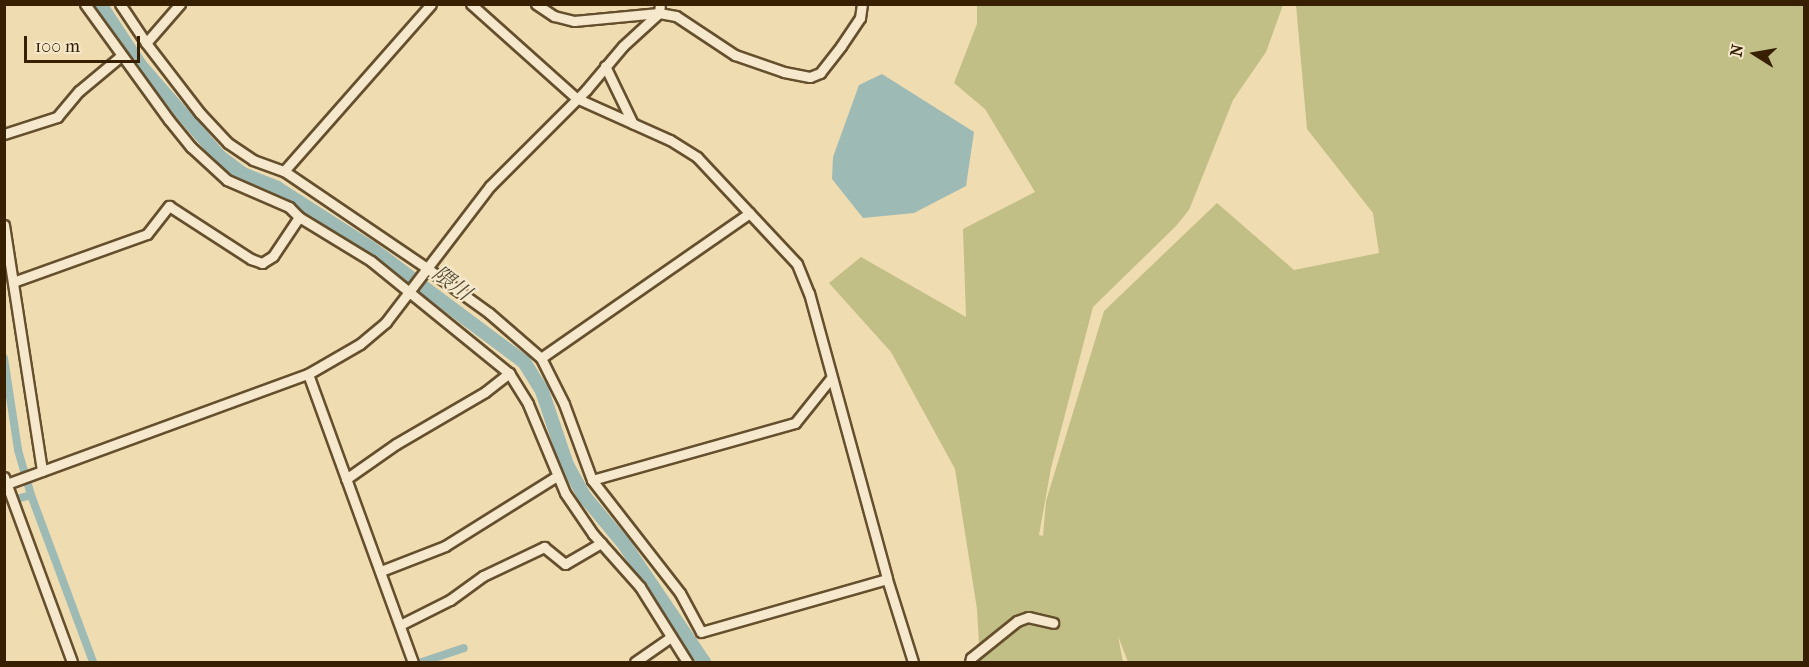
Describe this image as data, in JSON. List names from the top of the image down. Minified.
{"water":["隈川"],"scale_bar":"100 m","north":"left"}
